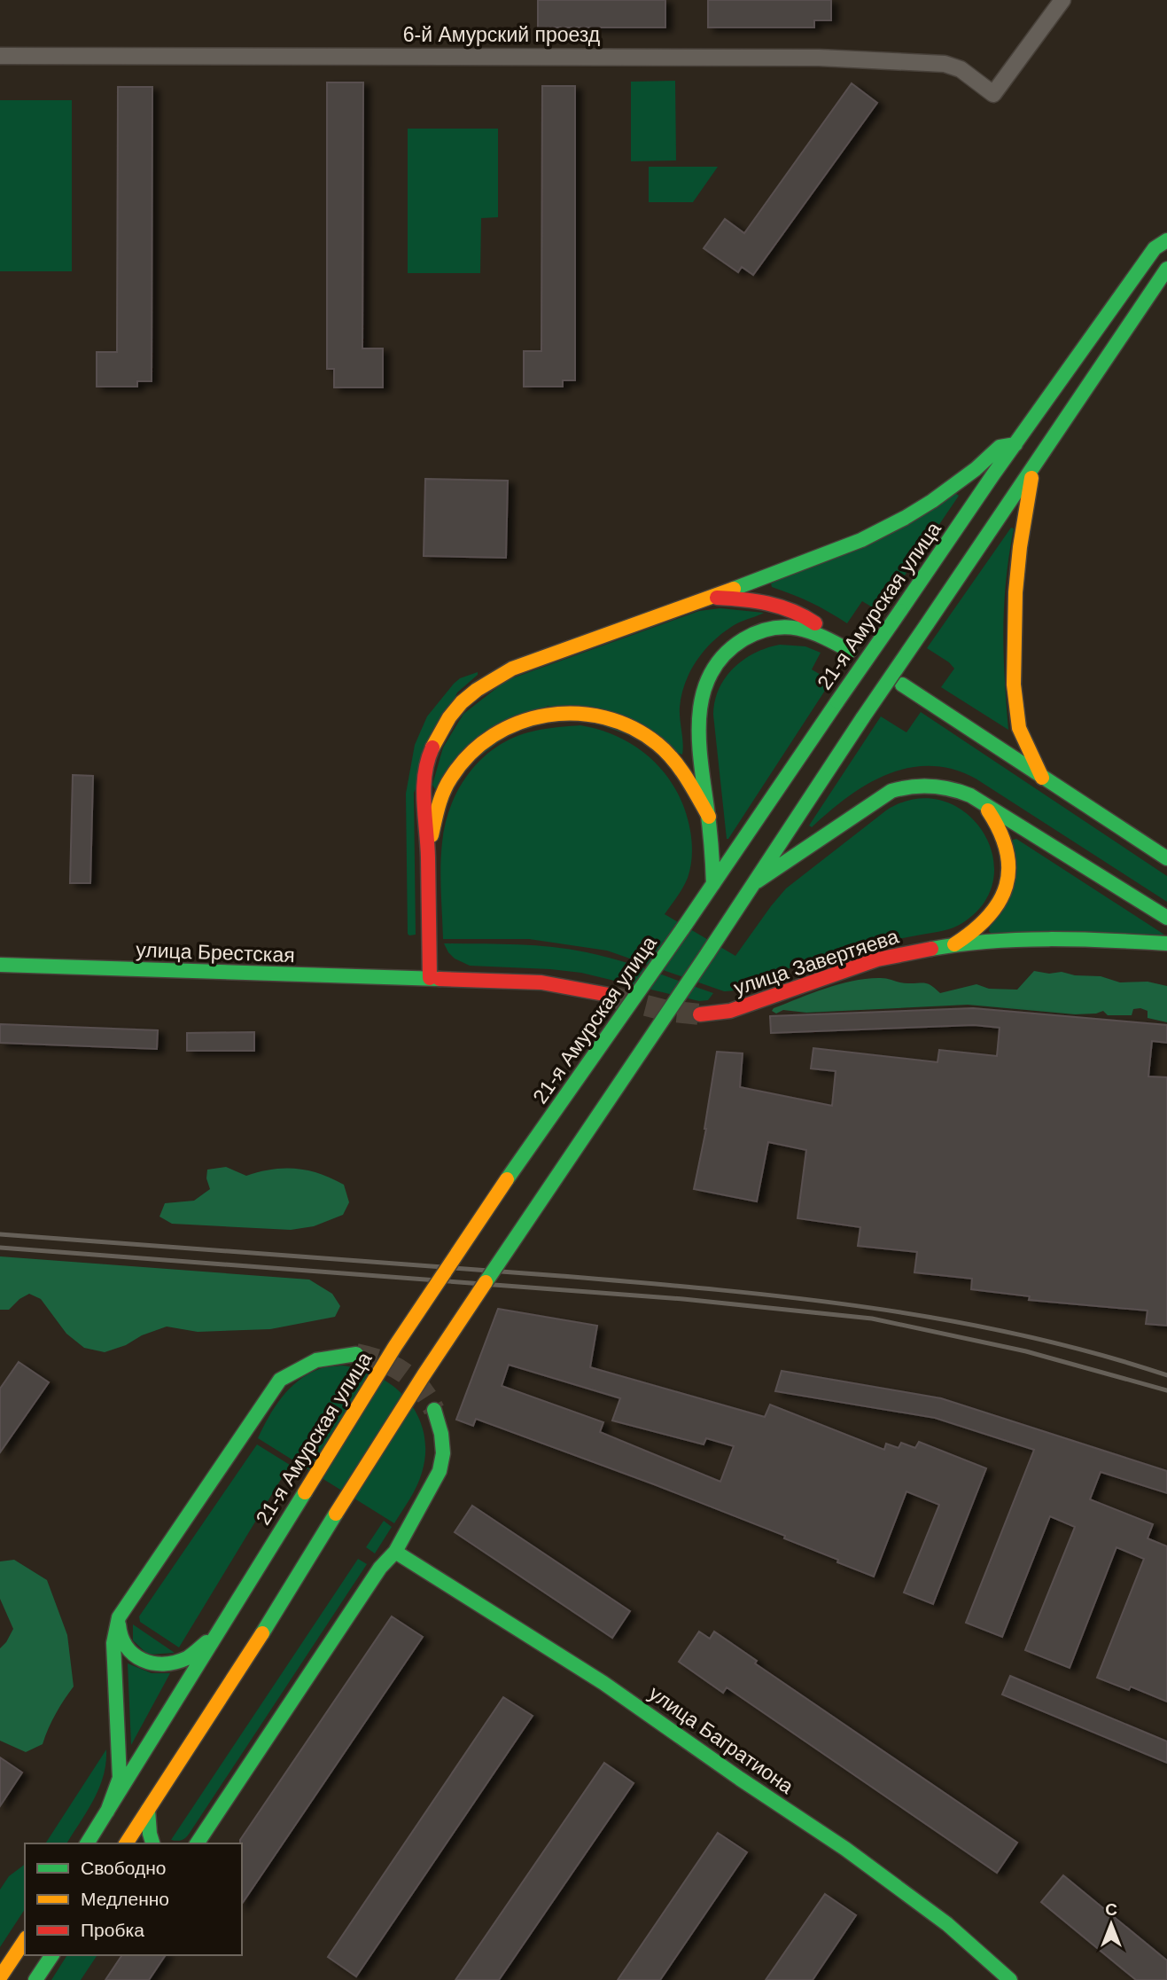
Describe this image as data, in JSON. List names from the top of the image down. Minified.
{"streets":{"main road":["21-я Амурская улица","улица Брестская","улица Завертяева","улица Багратиона"],"street":["6-й Амурский проезд"]},"legend":["Свободно","Медленно","Пробка"],"north":"top"}
